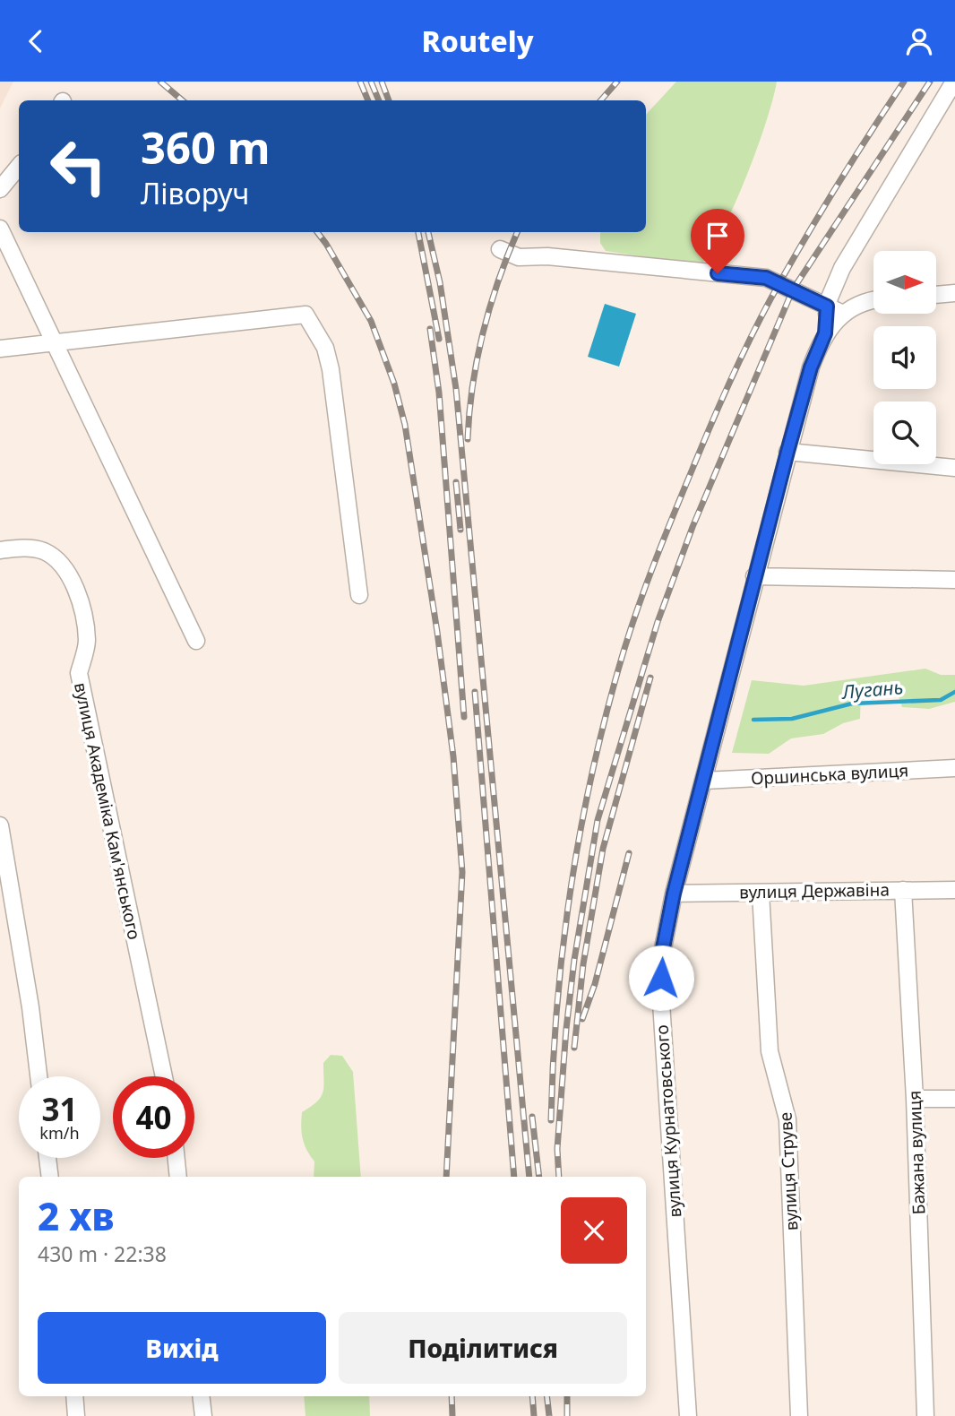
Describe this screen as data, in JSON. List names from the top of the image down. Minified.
{"streets":{"street":["Оршинська вулиця","вулиця Академіка Кам'янського","вулиця Державіна","вулиця Курнатовського","Бажана вулиця","вулиця Струве"]},"crossings":[["Оршинська вулиця","вулиця Курнатовського"],["вулиця Державіна","вулиця Курнатовського"],["вулиця Державіна","Бажана вулиця"],["вулиця Державіна","вулиця Струве"]],"water":["Лугань"],"north":"right","page":{"header":"Routely","turn":["360 m","Ліворуч"],"speed":"31 km/h","limit":"40","heading":["2 хв","430 m · 22:38"],"buttons":["Вихід","Поділитися"]}}
